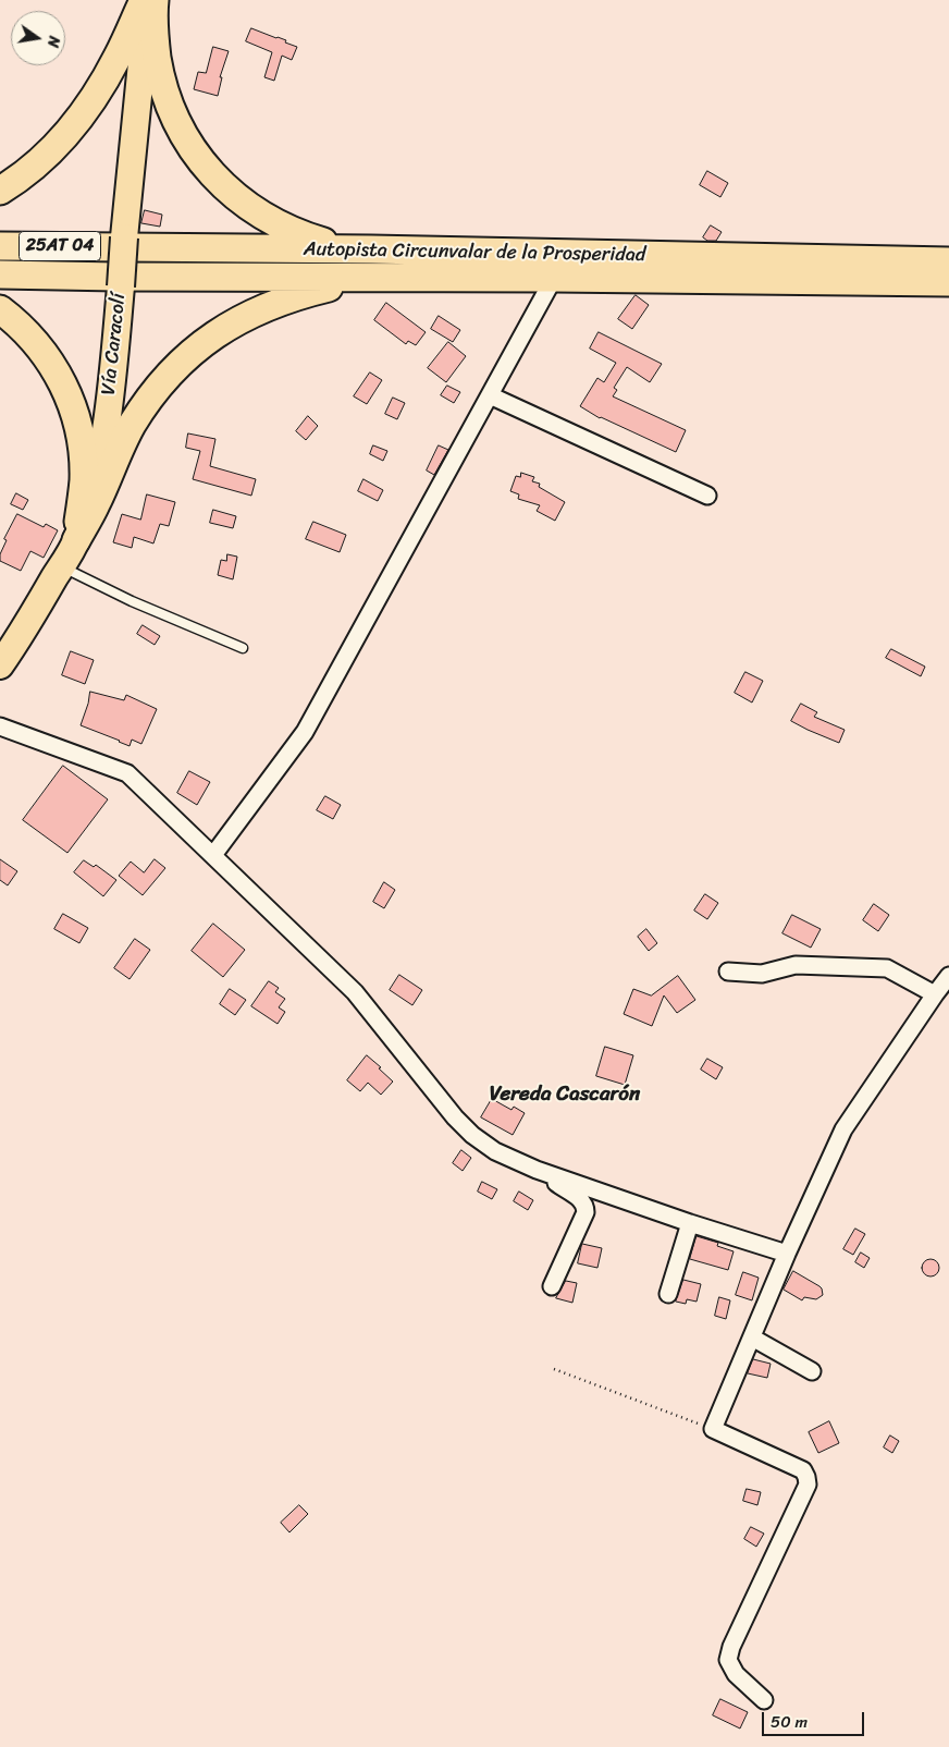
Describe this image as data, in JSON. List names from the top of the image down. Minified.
{"streets":{"highway":["25AT 04","Autopista Circunvalar de la Prosperidad"],"main road":["Vía Caracolí"]},"districts":["Vereda Cascarón"],"scale_bar":"50 m","north":"right"}
